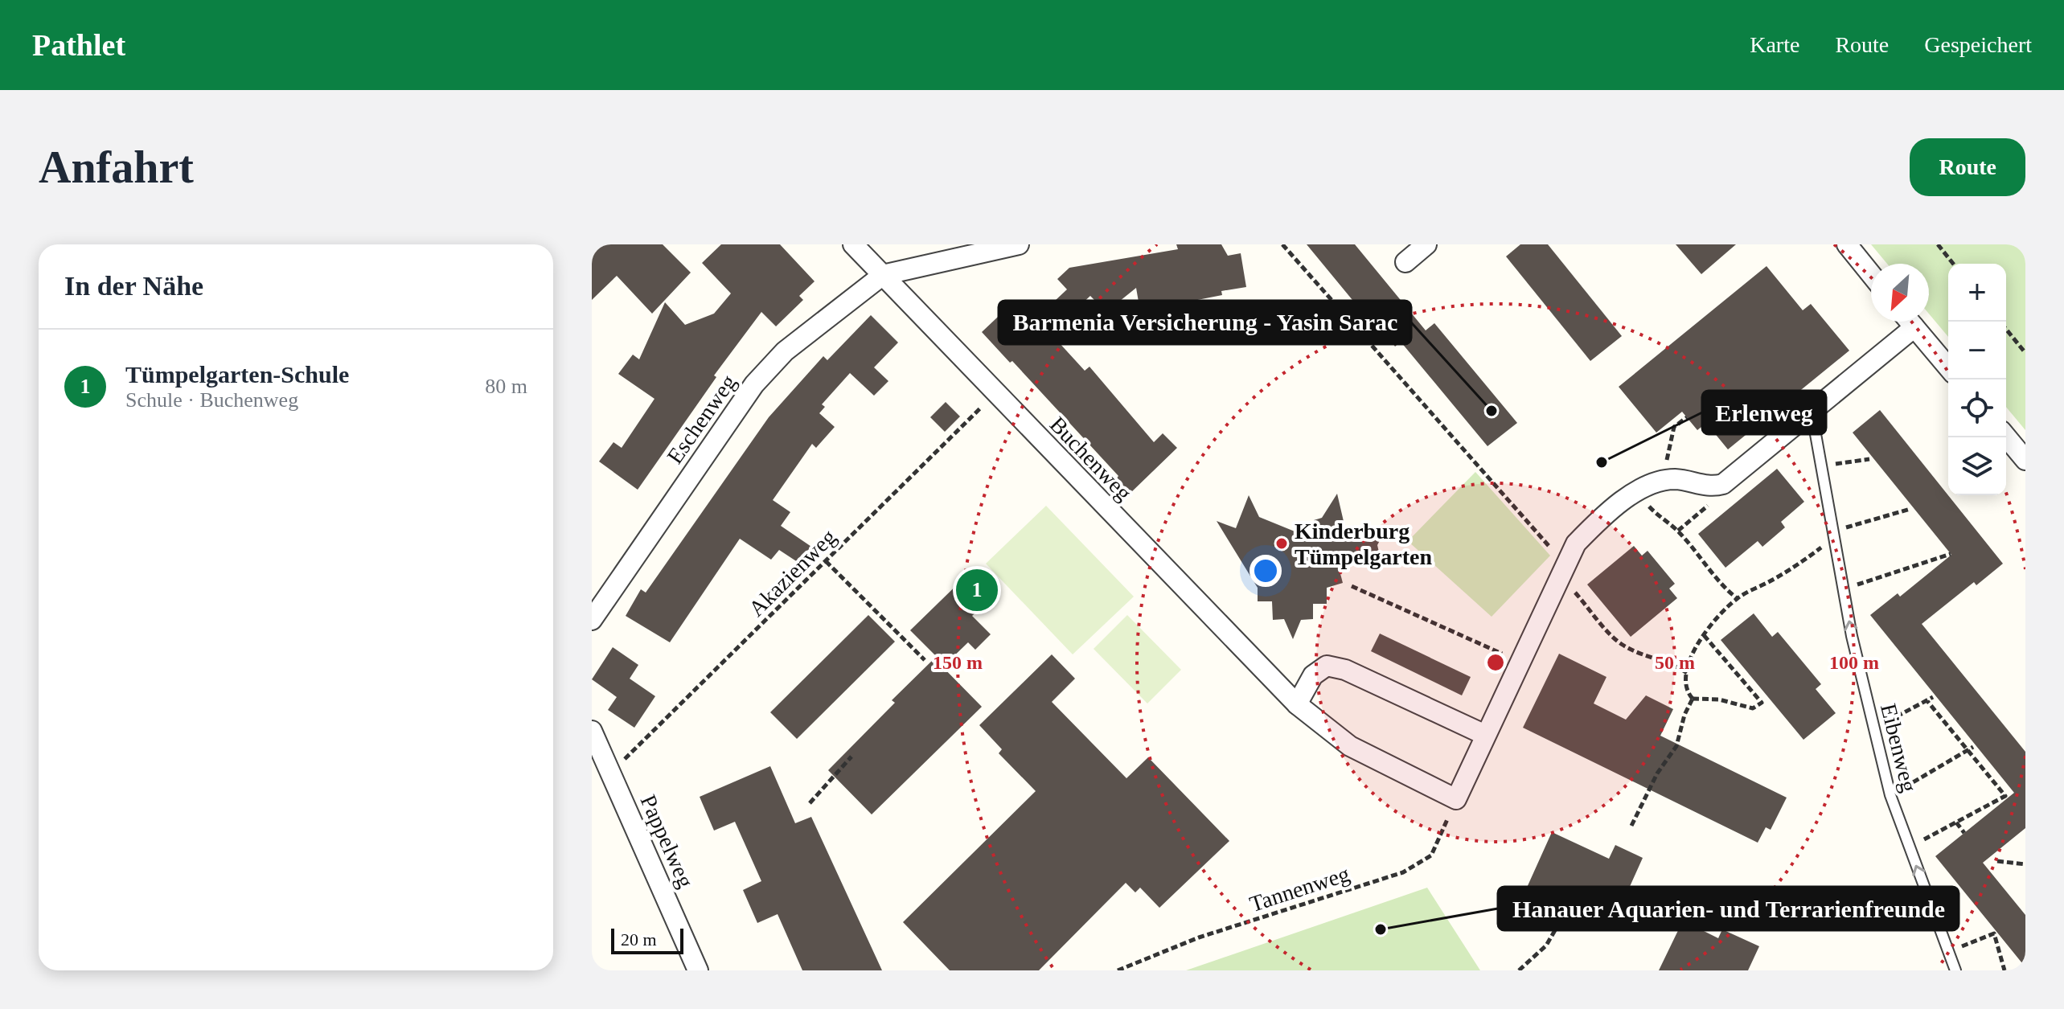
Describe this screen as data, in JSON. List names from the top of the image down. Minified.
{"streets":{"street":["Eschenweg","Buchenweg","Pappelweg"],"lane":["Eibenweg"],"path":["Akazienweg","Tannenweg"]},"crossings":[["Eschenweg","Buchenweg"],["Buchenweg","Akazienweg"],["Buchenweg","Tannenweg"],["Akazienweg","Pappelweg"]],"one_way":["Eibenweg"],"places":["Barmenia Versicherung - Yasin Sarac","Erlenweg","Kinderburg Tümpelgarten","Hanauer Aquarien- und Terrarienfreunde"],"scale_bar":"20 m","north":"bottom left","page":{"header":"Pathlet","nav":["Karte","Route","Gespeichert"],"buttons":"Route","title":"Anfahrt","heading":"In der Nähe","map_buttons":["+","−"],"list":[{"mark":"1","name":"Tümpelgarten-Schule","note":"Schule · Buchenweg","value":"80 m"}],"pins":"1","scale":"20 m"},"rings":["50 m","100 m","150 m"]}
